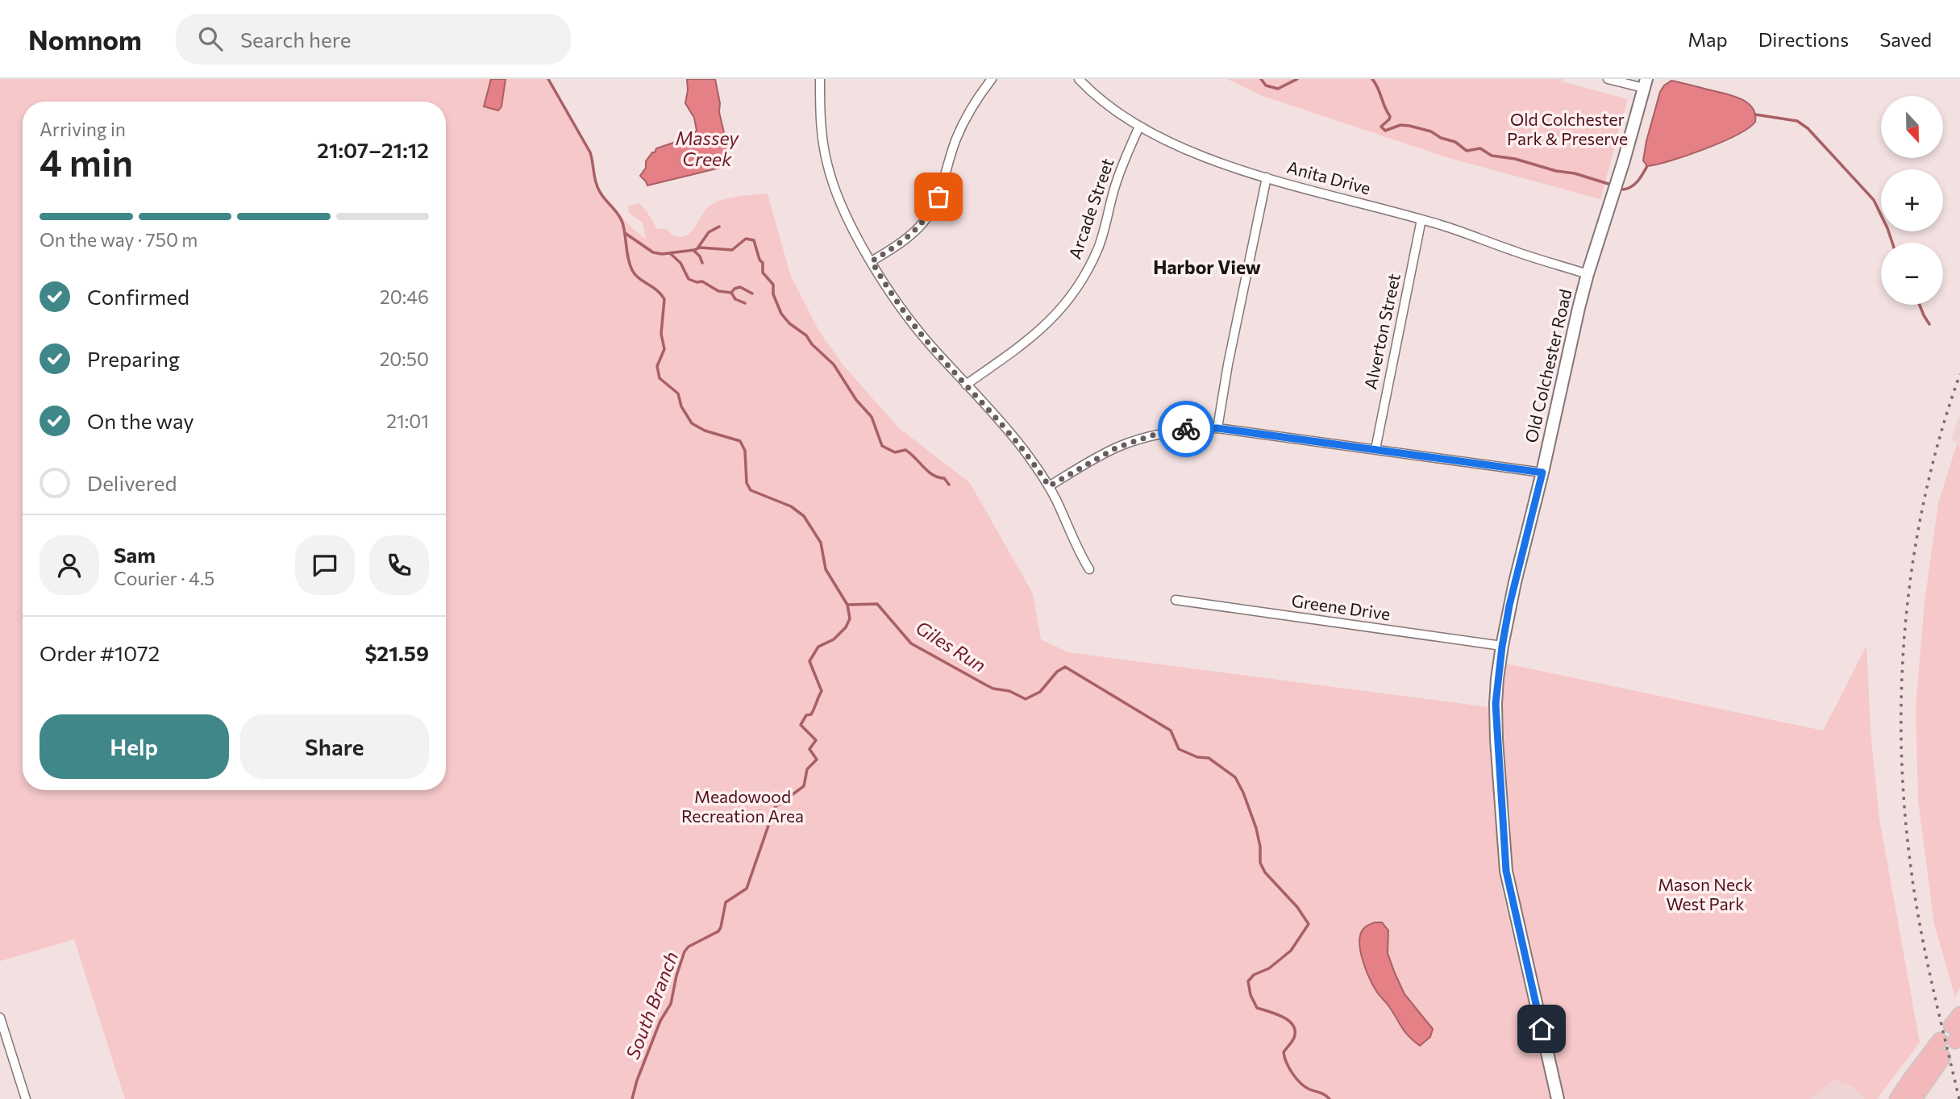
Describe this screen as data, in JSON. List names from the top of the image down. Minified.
{"streets":{"street":["Anita Drive","Arcade Street","Alverton Street","Old Colchester Road","Greene Drive"]},"crossings":[["Anita Drive","Arcade Street"],["Anita Drive","Alverton Street"],["Anita Drive","Old Colchester Road"],["Old Colchester Road","Greene Drive"]],"districts":["Harbor View"],"water":["Massey Creek","Giles Run","South Branch"],"parks":["Old Colchester Park & Preserve","Meadowood Recreation Area","Mason Neck West Park"],"north":"bottom","page":{"header":"Nomnom","search":"Search here","nav":["Map","Directions","Saved"],"map_buttons":["+","−"],"heading":["4 min","Arriving in","21:07–21:12"],"panel":["Sam","Courier · 4.5","Order #1072","$21.59"],"bar":"On the way · 750 m","list":[["Confirmed","20:46"],["Preparing","20:50"],["On the way","21:01"],"Delivered"],"buttons":["Help","Share"]}}
